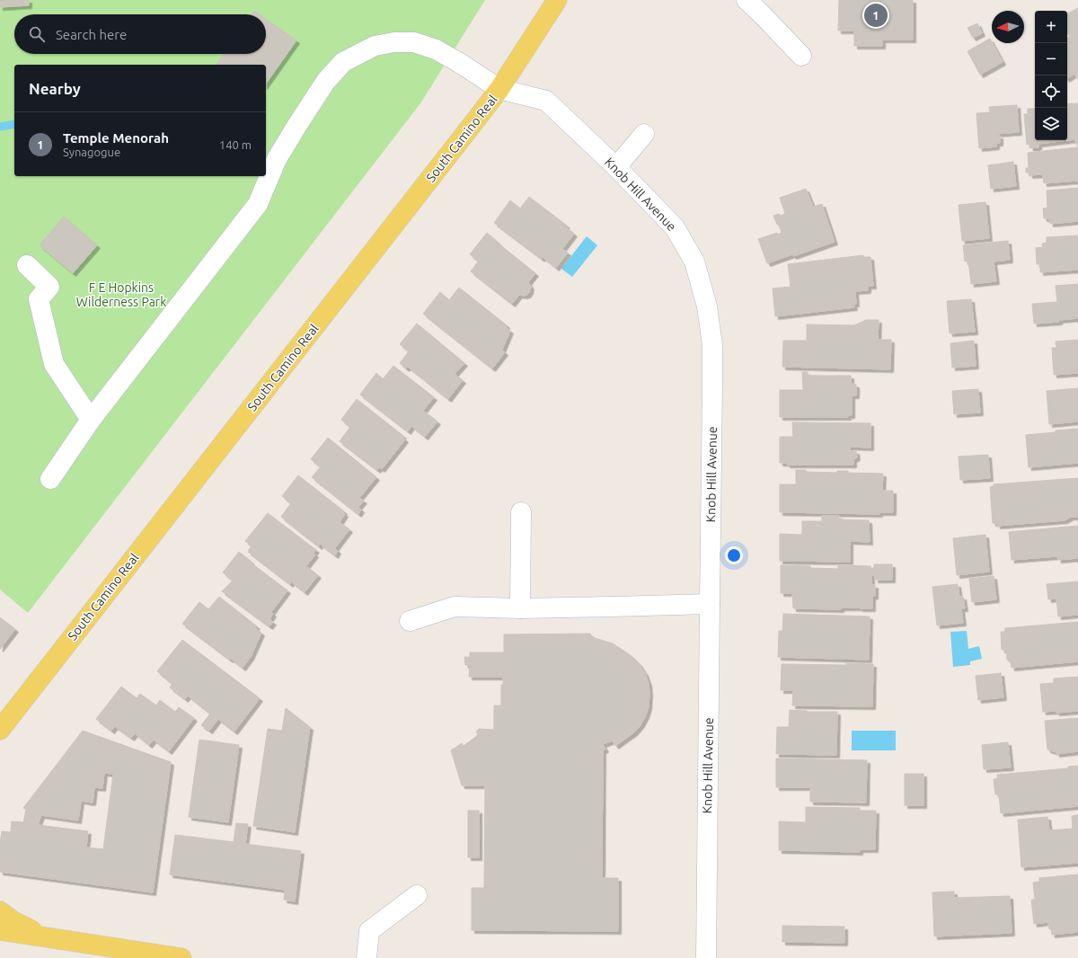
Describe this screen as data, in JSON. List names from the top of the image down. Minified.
{"streets":{"main road":["South Camino Real"],"street":["Knob Hill Avenue"]},"crossings":[["South Camino Real","Knob Hill Avenue"]],"parks":["F E Hopkins Wilderness Park"],"north":"left","page":{"pins":"1","map_buttons":["+","−"],"search":"Search here","heading":"Nearby","list":[{"mark":"1","name":"Temple Menorah","note":"Synagogue","value":"140 m"}]}}
